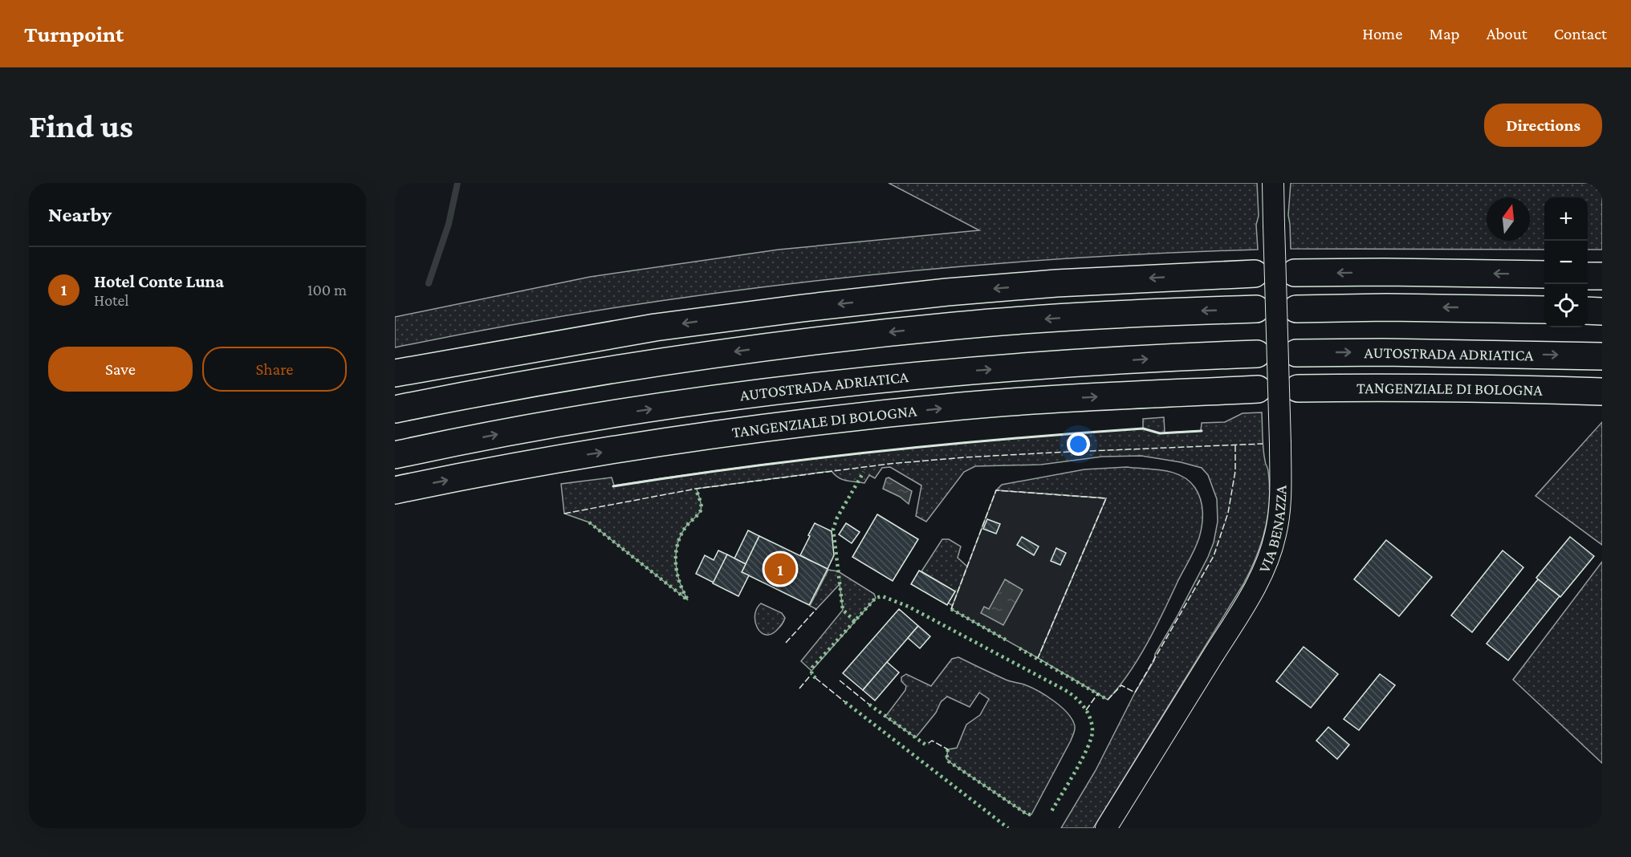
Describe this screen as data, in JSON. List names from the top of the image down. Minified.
{"streets":{"highway":["AUTOSTRADA ADRIATICA","TANGENZIALE DI BOLOGNA"],"street":["VIA BENAZZA"]},"north":"top","page":{"header":"Turnpoint","nav":["Home","Map","About","Contact"],"buttons":["Directions",["Save","Share"]],"title":"Find us","heading":"Nearby","map_buttons":["+","−"],"list":[{"mark":"1","name":"Hotel Conte Luna","note":"Hotel","value":"100 m"}],"pins":"1"}}
